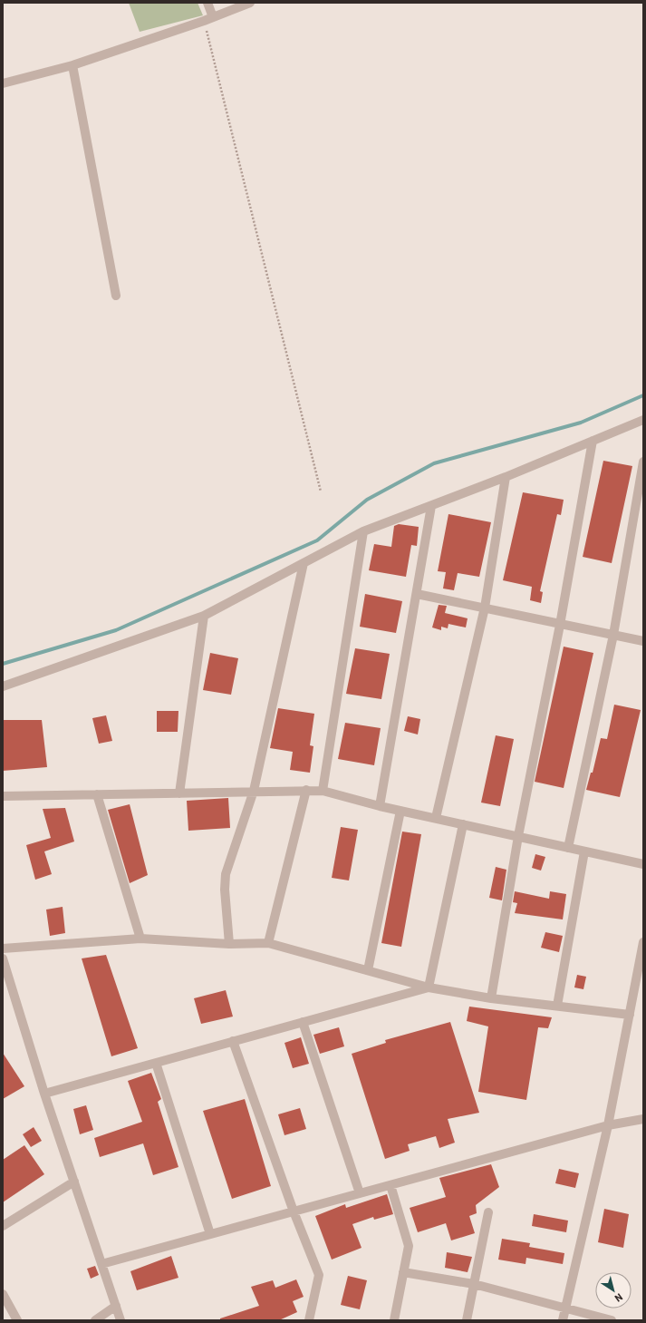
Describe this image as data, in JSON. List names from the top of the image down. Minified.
{"north":"bottom right"}
